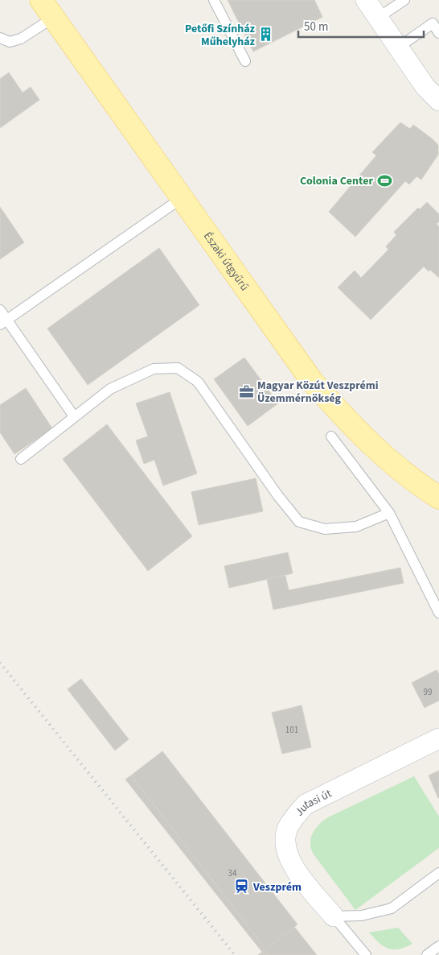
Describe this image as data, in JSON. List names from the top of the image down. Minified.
{"streets":{"main road":["Északi útgyűrű"],"street":["Jutasi út"]},"places":{"building":["Petőfi Színház Műhelyház"],"sports":["Colonia Center"],"office":["Magyar Közút Veszprémi Üzemmérnökség"],"station":["Veszprém"]},"house_numbers":["99","101","34"],"scale_bar":"50 m"}
